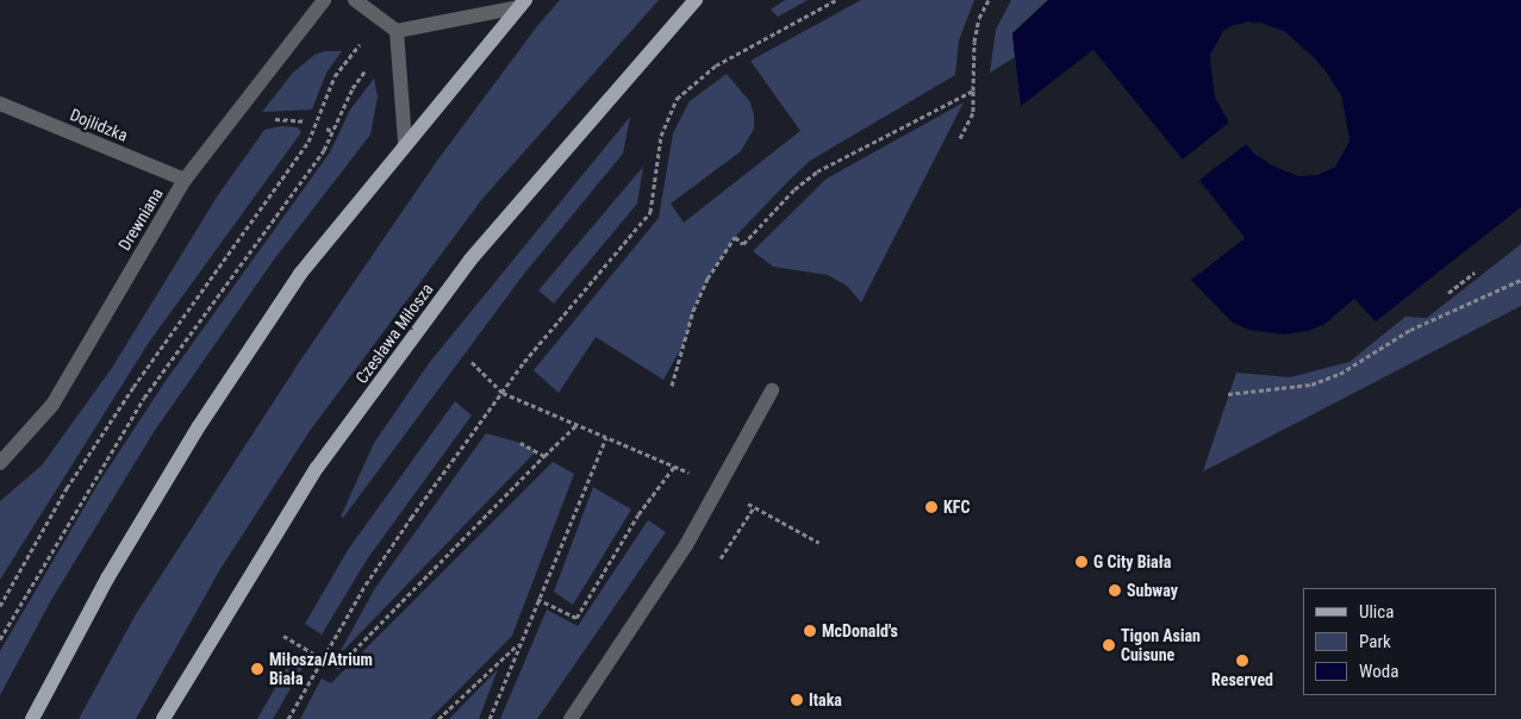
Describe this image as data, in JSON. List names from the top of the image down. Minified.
{"streets":{"main road":["Czesława Miłosza"],"street":["Dojlidzka","Drewniana"]},"crossings":[["Dojlidzka","Drewniana"]],"places":["KFC","G City Biała","Subway","McDonald's","Tigon Asian Cuisune","Reserved","Miłosza/Atrium Biała","Itaka"],"legend":["Ulica","Park","Woda"]}
